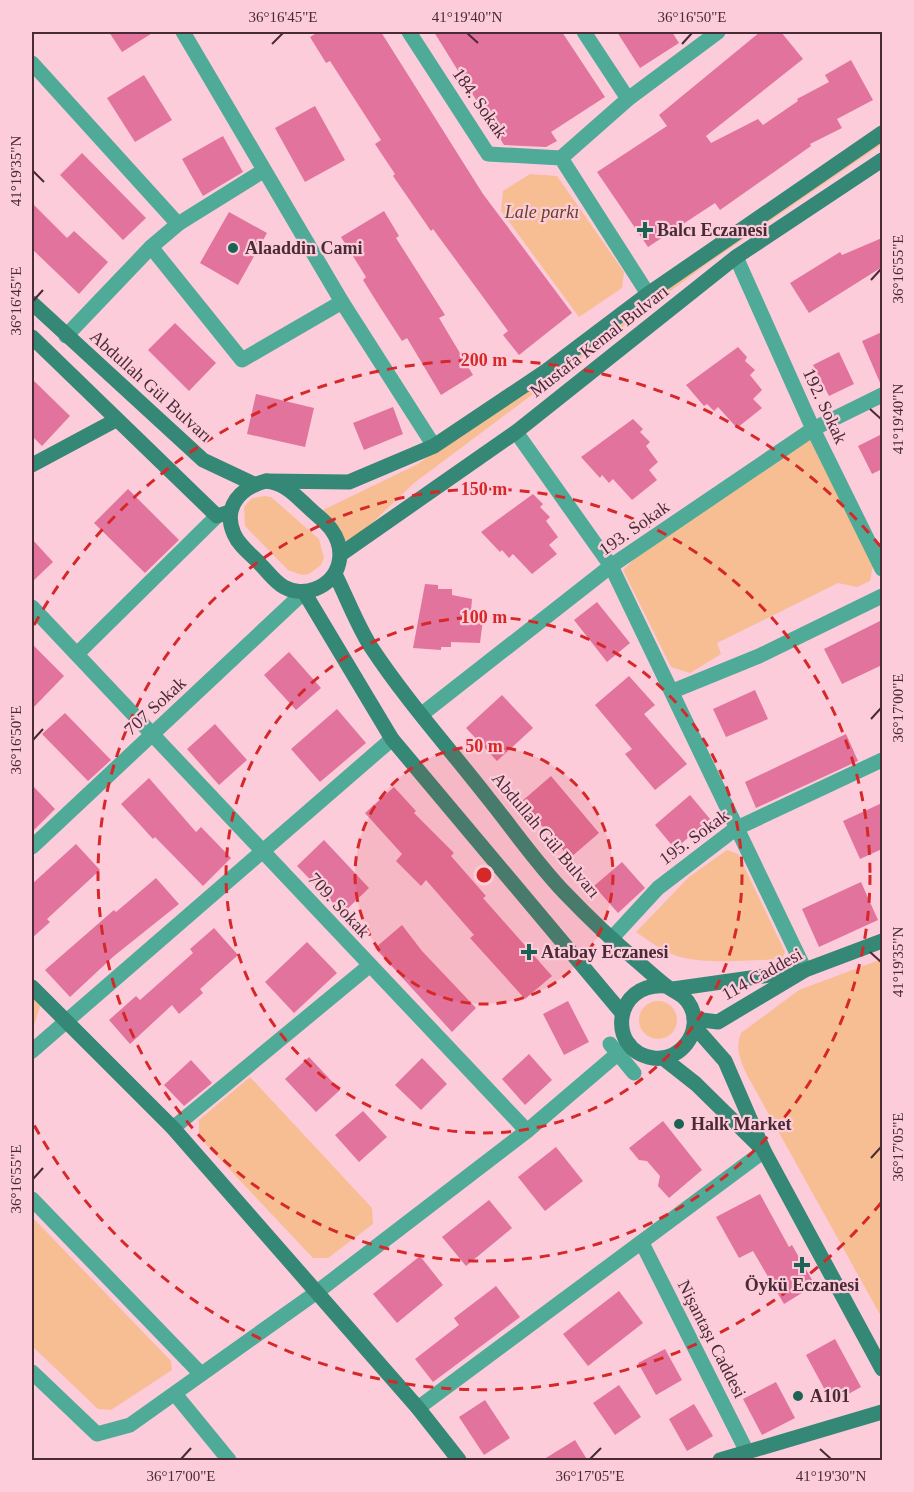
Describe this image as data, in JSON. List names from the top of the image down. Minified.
{"streets":{"main road":["Mustafa Kemal Bulvarı","Abdullah Gül Bulvarı","114 Caddesi"],"street":["184. Sokak","192. Sokak","193. Sokak","707 Sokak","195. Sokak","709. Sokak","Nişantaşı Caddesi"]},"crossings":[["Mustafa Kemal Bulvarı","Abdullah Gül Bulvarı"],["Mustafa Kemal Bulvarı","192. Sokak"],["Abdullah Gül Bulvarı","193. Sokak"],["Abdullah Gül Bulvarı","195. Sokak"],["Abdullah Gül Bulvarı","114 Caddesi"],["192. Sokak","193. Sokak"],["707 Sokak","709. Sokak"]],"parks":["Lale parkı"],"places":{"health":["Balcı Eczanesi","Atabay Eczanesi","Öykü Eczanesi"],"other":["Alaaddin Cami","Halk Market","A101"]},"coordinates":["36°16'45\"E","41°19'40\"N","36°16'50\"E","41°19'35\"N","36°16'55\"E","36°17'00\"E","36°17'05\"E","41°19'30\"N"],"rings":["200 m","150 m","100 m","50 m"]}
